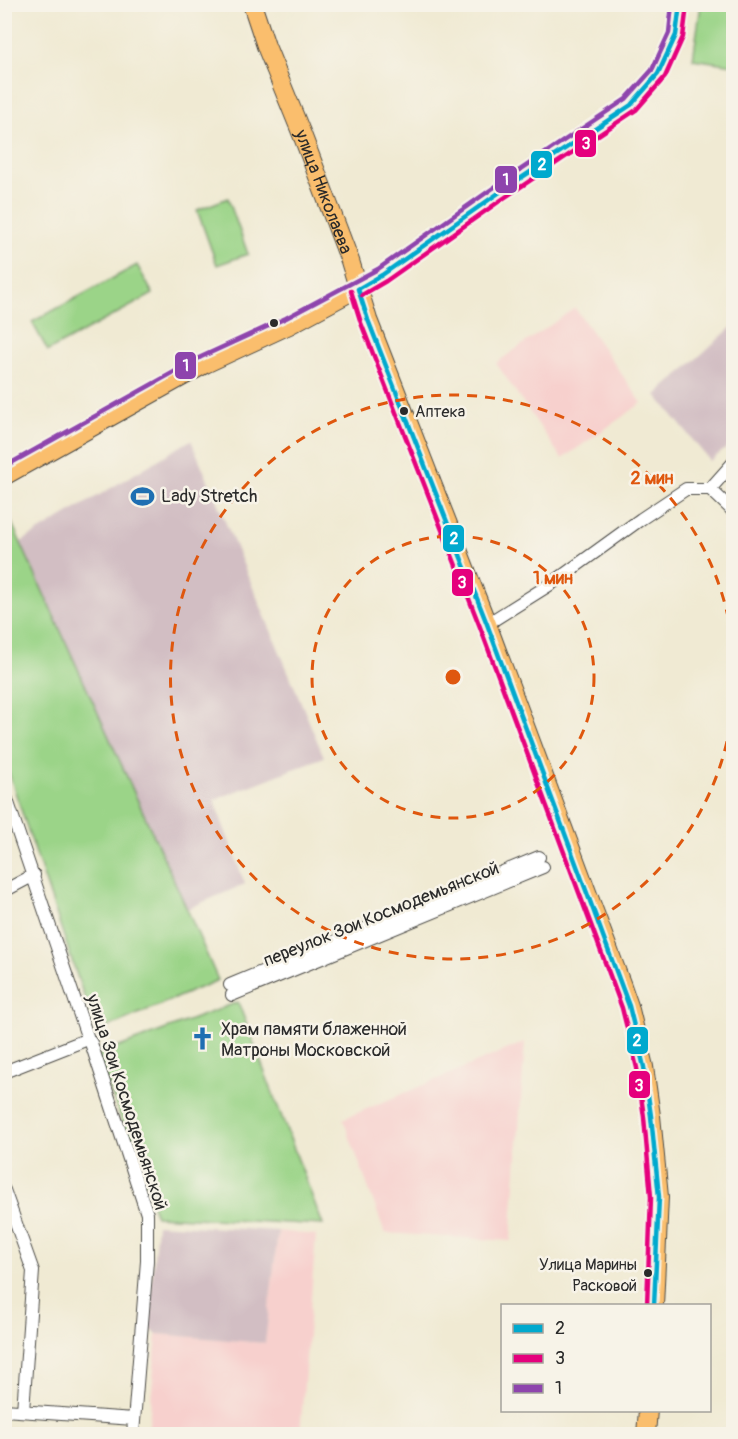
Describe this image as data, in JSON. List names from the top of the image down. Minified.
{"streets":{"main road":["улица Николаева"],"street":["переулок Зои Космодемьянской","улица Зои Космодемьянской"]},"places":{"other":["Аптека","Улица Марины Расковой"],"sports":["Lady Stretch"],"church":["Храм памяти блаженной Матроны Московской"]},"lines":["transit line 2","transit line 1","transit line 3"],"legend":["2","3","1"],"rings":["2 мин","1 мин"]}
